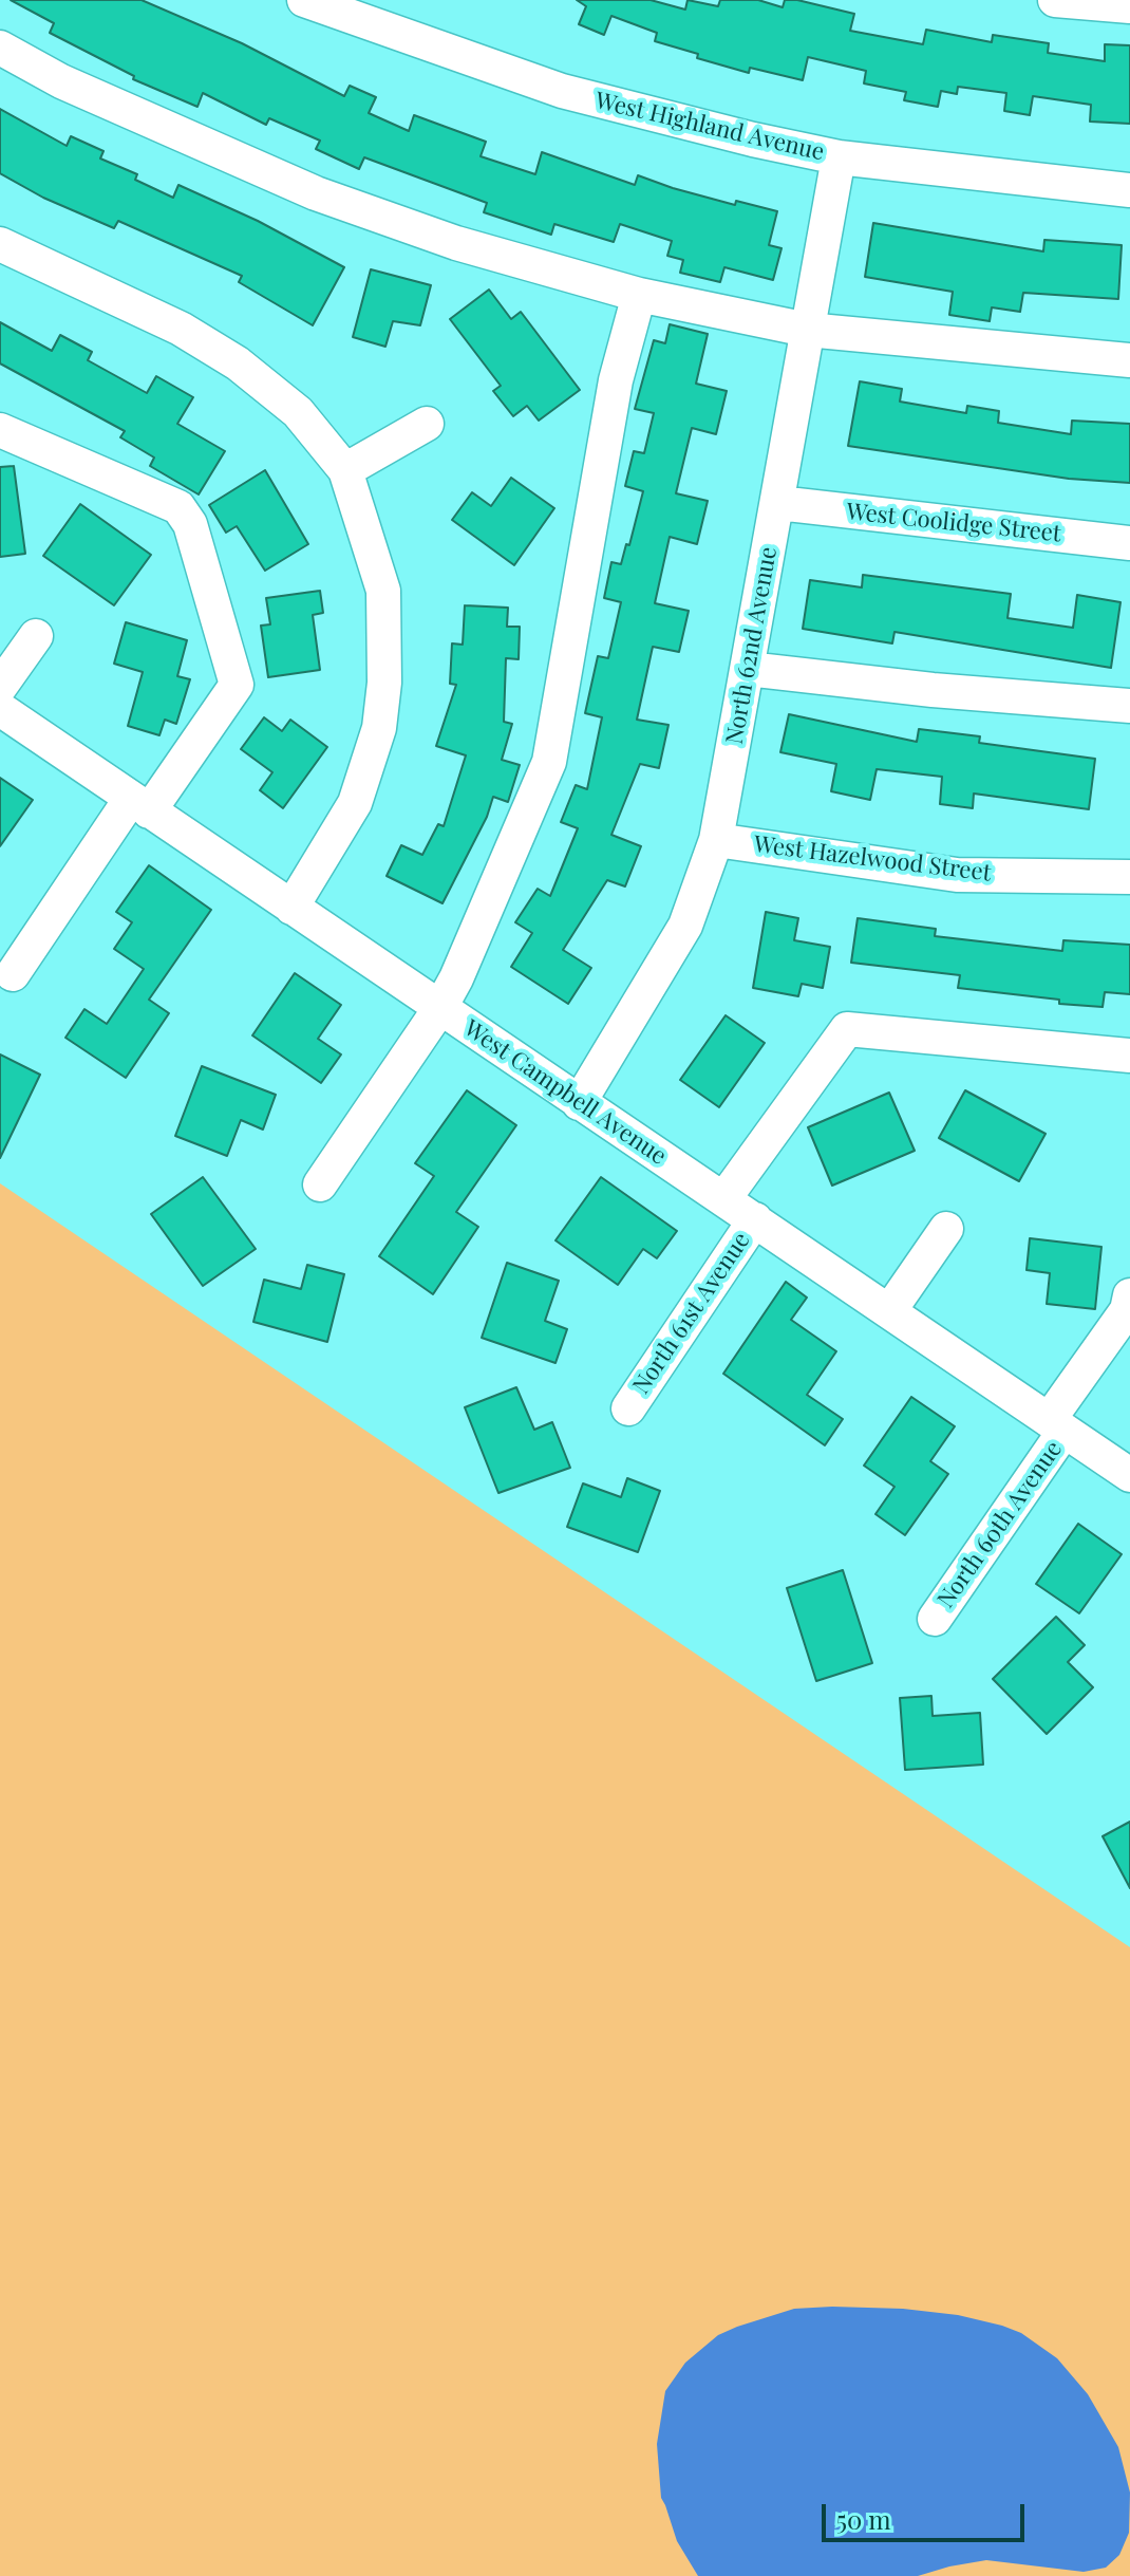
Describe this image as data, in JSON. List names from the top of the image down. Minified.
{"streets":{"street":["West Highland Avenue","West Coolidge Street","North 62nd Avenue","West Hazelwood Street","West Campbell Avenue","North 61st Avenue","North 60th Avenue"]},"crossings":[["West Highland Avenue","North 62nd Avenue"],["West Coolidge Street","North 62nd Avenue"],["North 62nd Avenue","West Hazelwood Street"],["North 62nd Avenue","West Campbell Avenue"],["West Campbell Avenue","North 61st Avenue"],["West Campbell Avenue","North 60th Avenue"]],"scale_bar":"50 m"}
